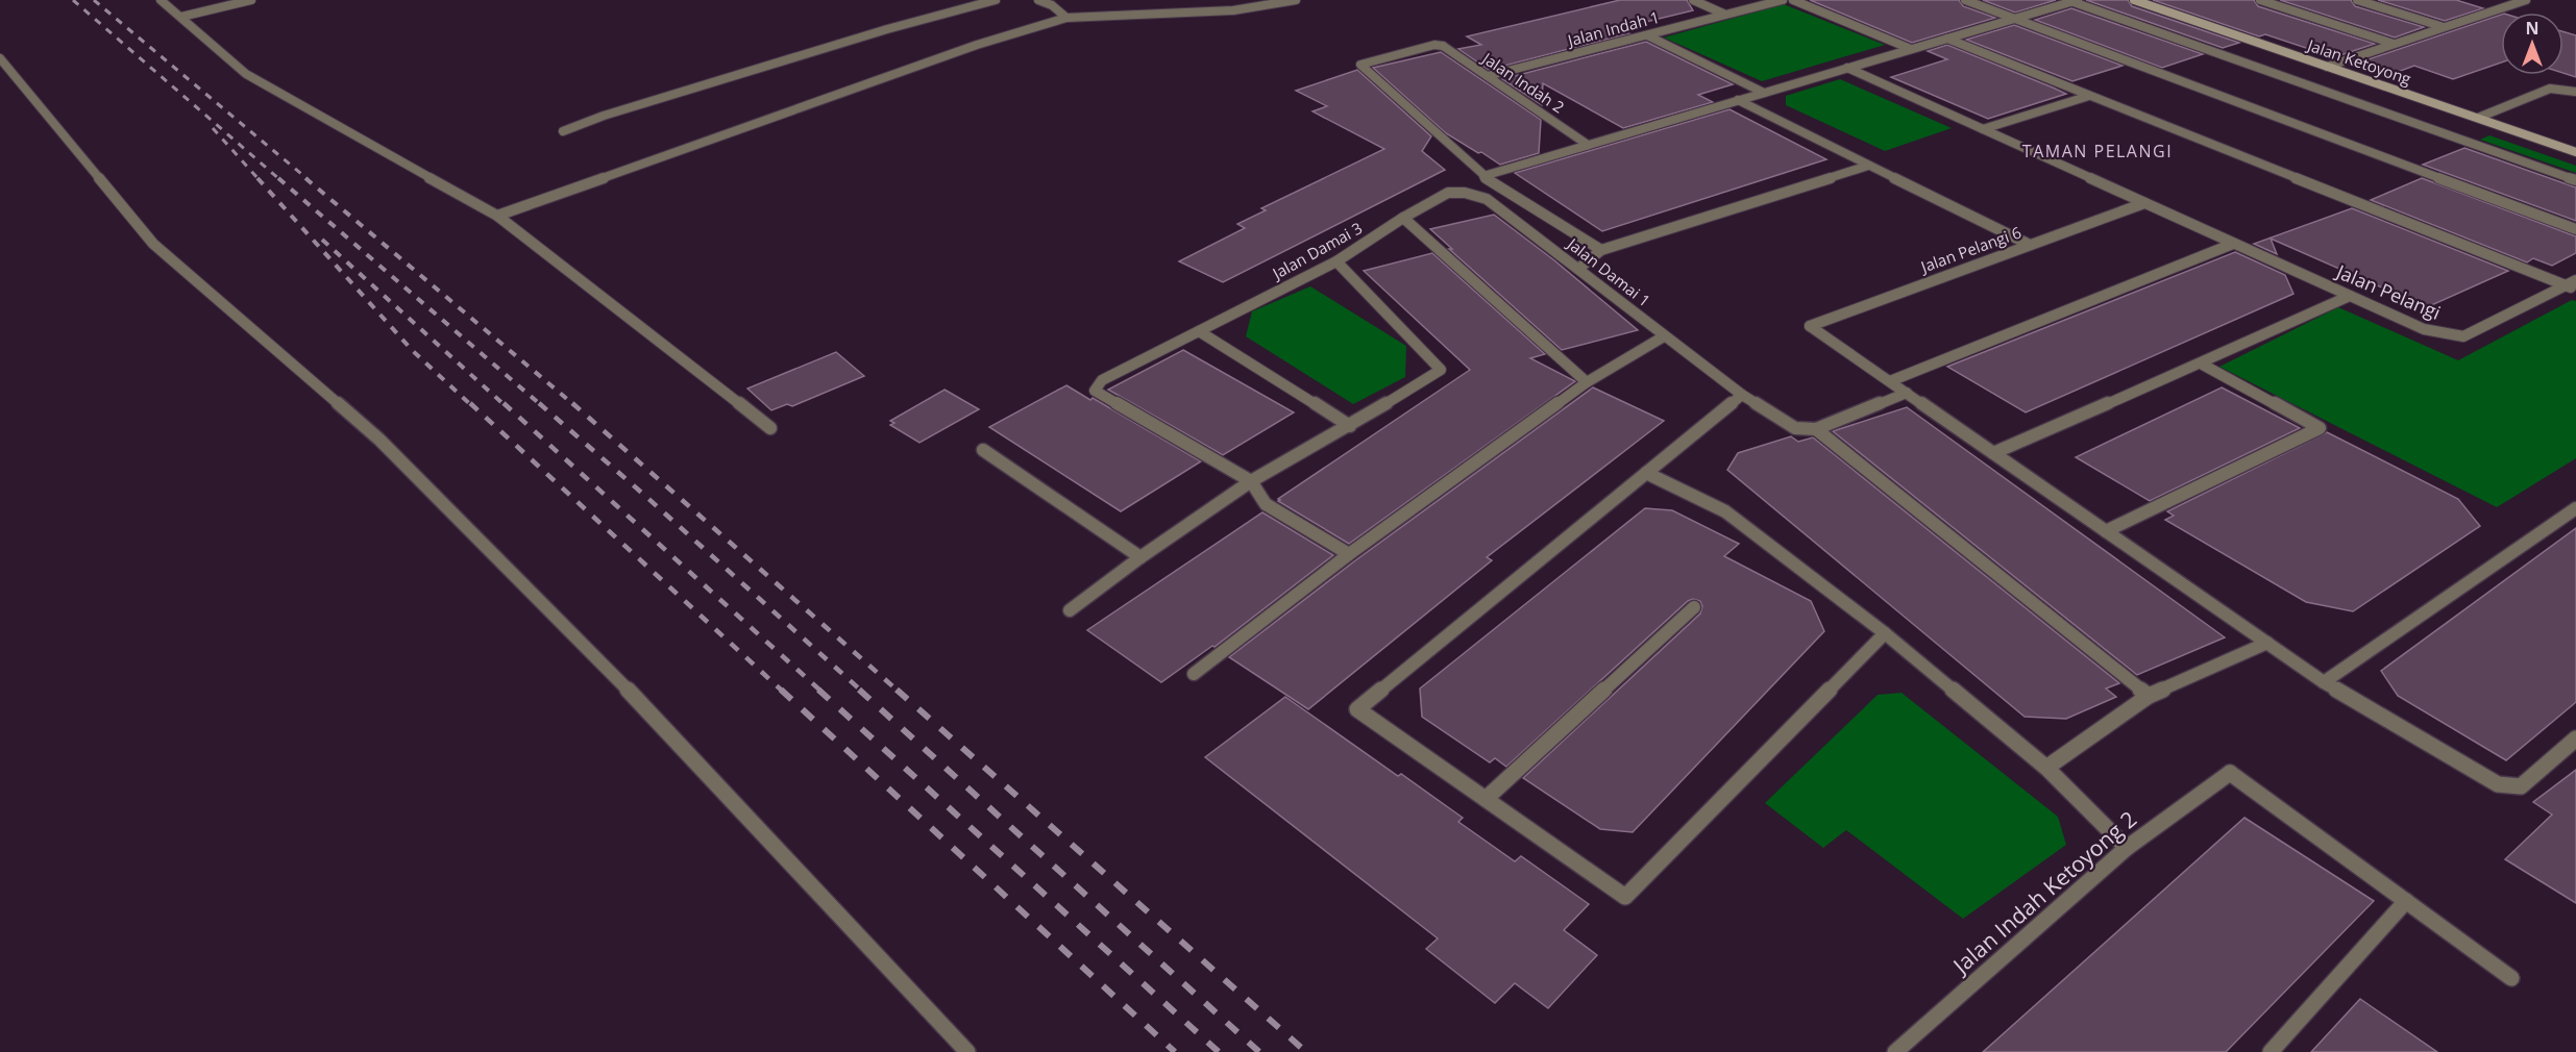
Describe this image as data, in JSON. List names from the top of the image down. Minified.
{"streets":{"street":["Jalan Indah 1","Jalan Ketoyong","Jalan Indah 2","Jalan Pelangi 6","Jalan Damai 3","Jalan Damai 1","Jalan Pelangi","Jalan Indah Ketoyong 2"]},"crossings":[["Jalan Indah 1","Jalan Indah 2"],["Jalan Pelangi 6","Jalan Pelangi"],["Jalan Damai 3","Jalan Damai 1"]],"districts":["TAMAN PELANGI"],"north":"top"}
